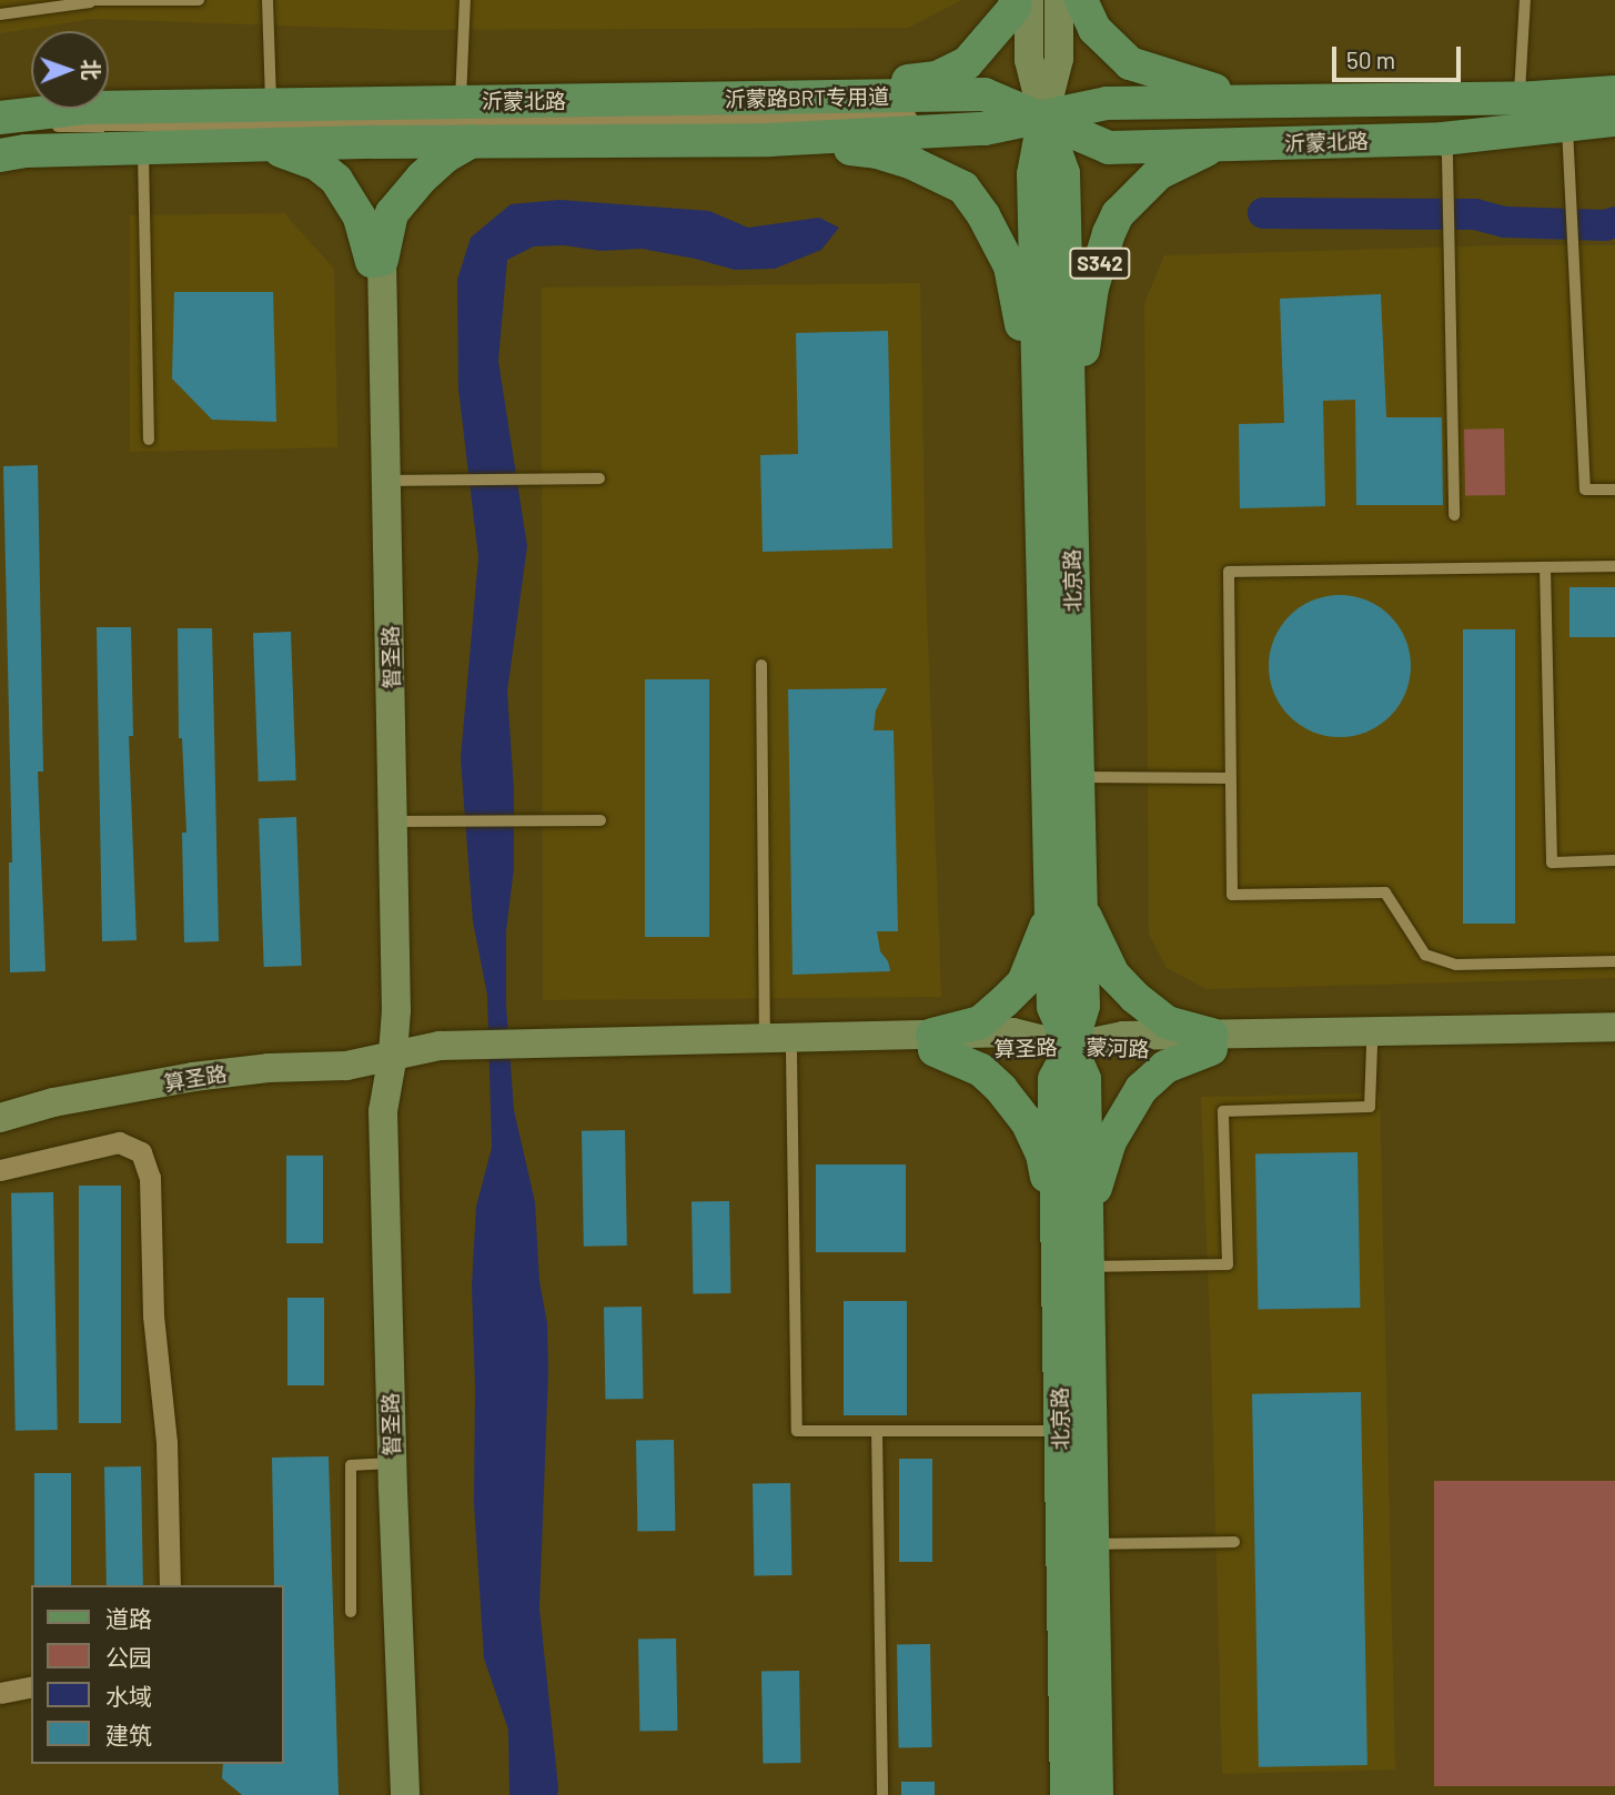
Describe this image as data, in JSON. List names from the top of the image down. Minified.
{"streets":{"main road":["沂蒙北路","S342","北京路"],"street":["智圣路","算圣路","蒙河路"],"lane":["沂蒙路BRT专用道"]},"crossings":[["沂蒙北路","S342"],["沂蒙北路","北京路"],["S342","北京路"],["北京路","算圣路"],["北京路","蒙河路"],["智圣路","算圣路"],["算圣路","蒙河路"]],"legend":["道路","公园","水域","建筑"],"scale_bar":"50 m","north":"right"}
